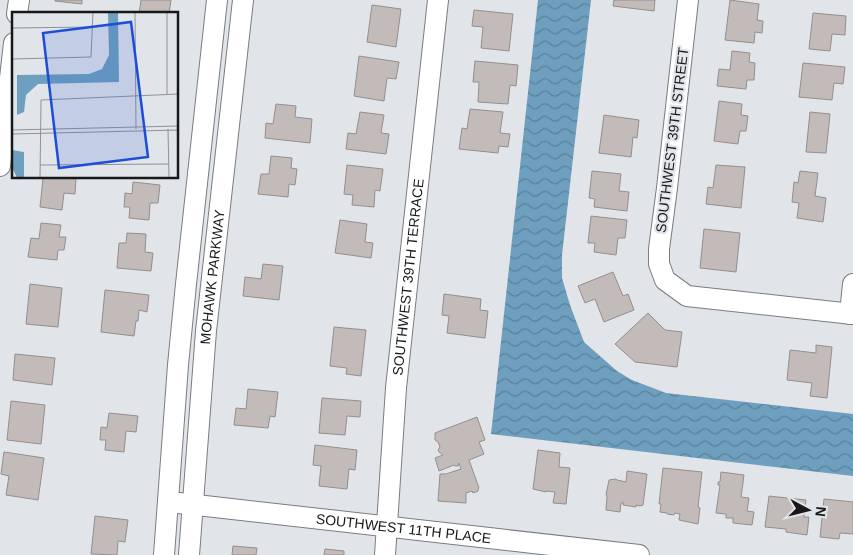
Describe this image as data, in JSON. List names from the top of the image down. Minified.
{"streets":{"street":["SOUTHWEST 39TH STREET","MOHAWK PARKWAY","SOUTHWEST 39TH TERRACE","SOUTHWEST 11TH PLACE"]},"crossings":[["MOHAWK PARKWAY","SOUTHWEST 11TH PLACE"],["SOUTHWEST 39TH TERRACE","SOUTHWEST 11TH PLACE"]],"north":"right"}
